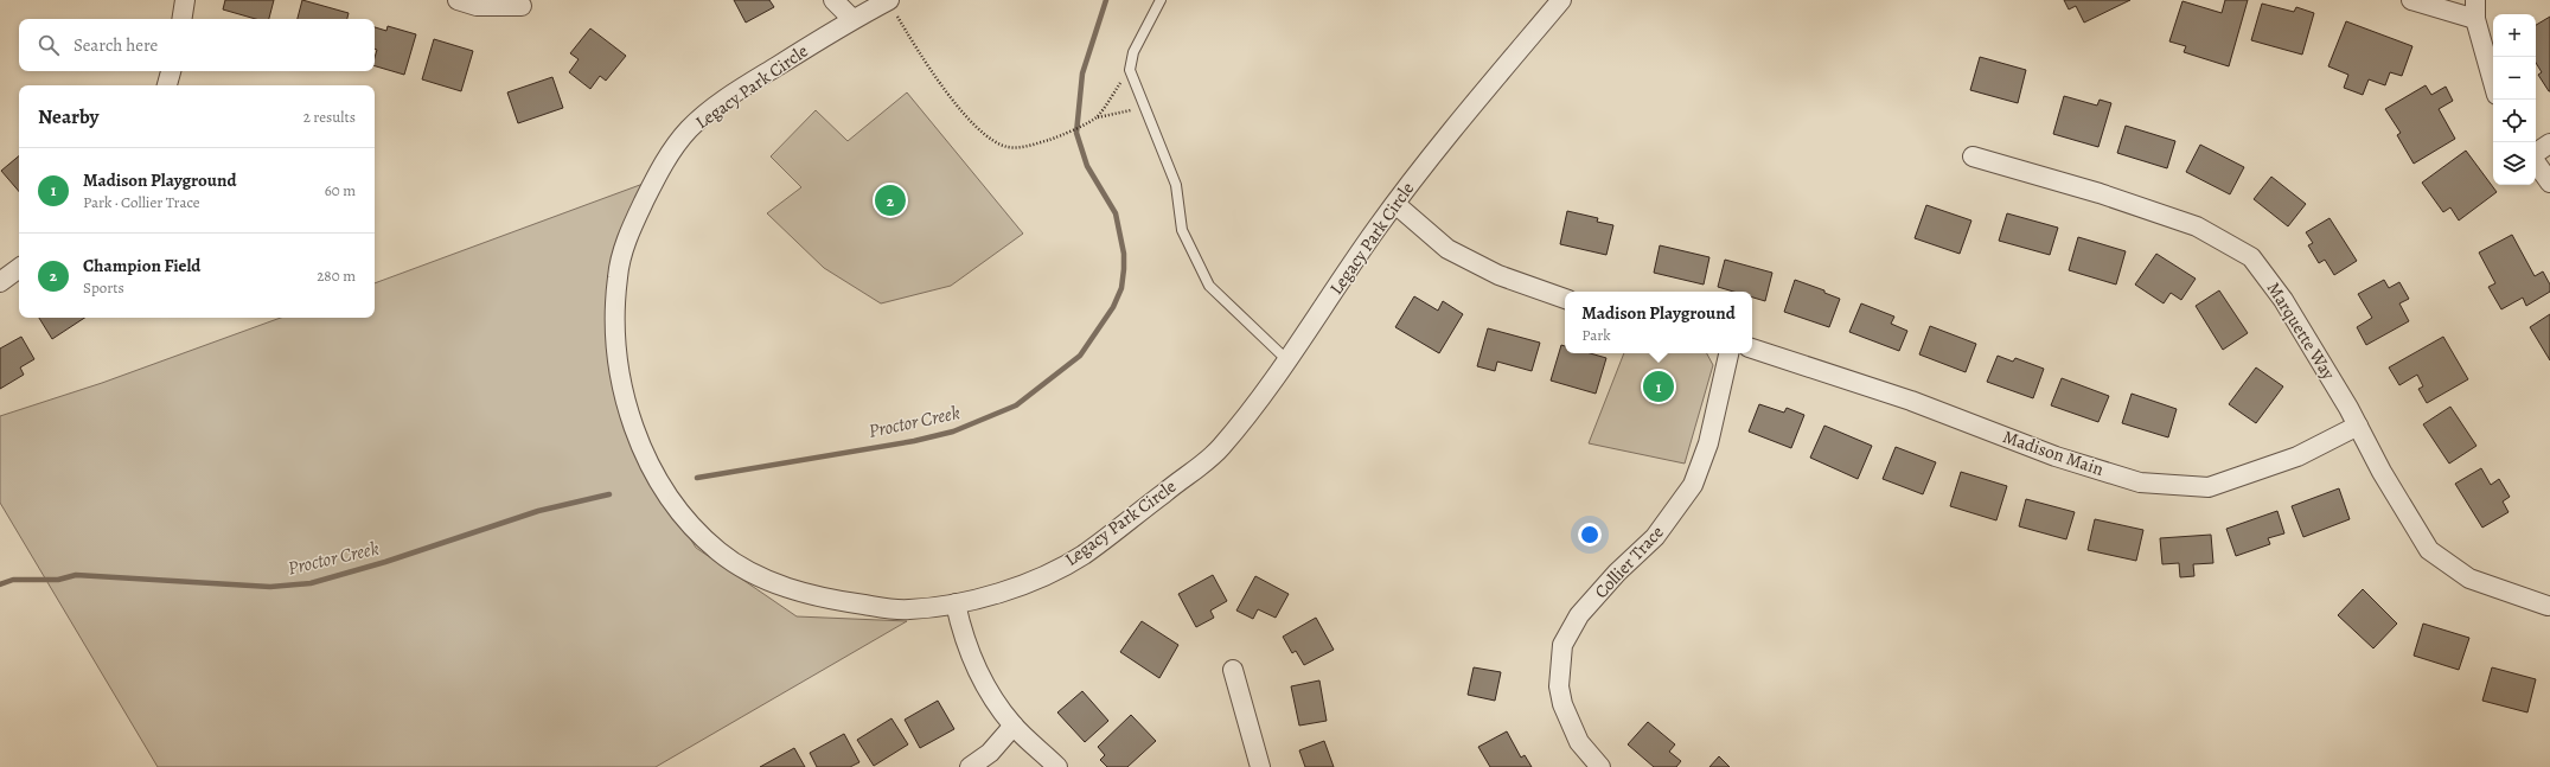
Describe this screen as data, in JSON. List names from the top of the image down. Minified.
{"streets":{"street":["Legacy Park Circle","Marquette Way","Madison Main","Collier Trace"]},"crossings":[["Marquette Way","Madison Main"]],"water":["Proctor Creek"],"page":{"map_buttons":["+","−"],"search":"Search here","heading":["Nearby","2 results"],"list":[{"mark":"1","name":"Madison Playground","note":"Park · Collier Trace","value":"60 m"},{"mark":"2","name":"Champion Field","note":"Sports","value":"280 m"}],"pins":["2","1"],"popup":["Madison Playground","Park"]}}
